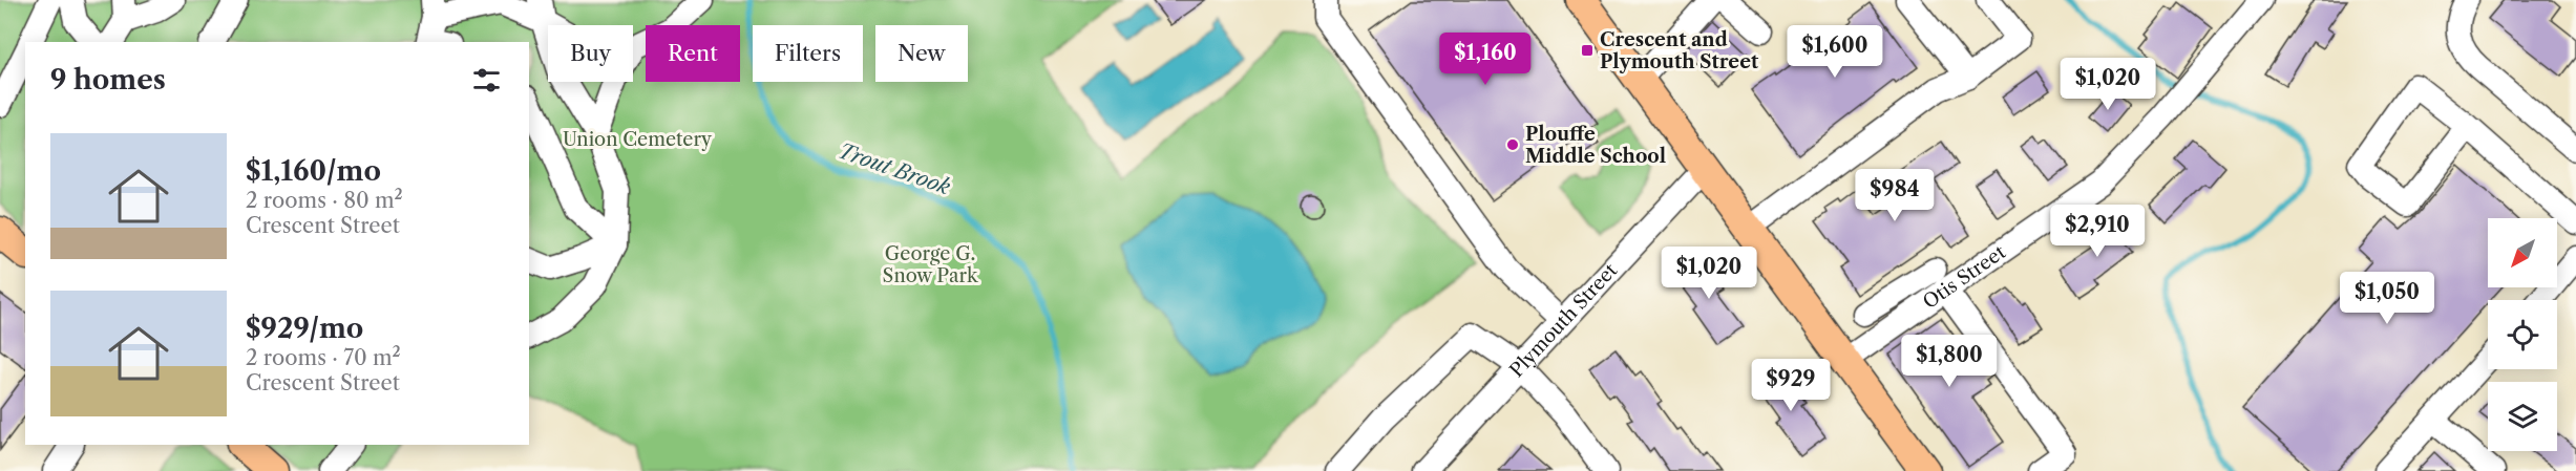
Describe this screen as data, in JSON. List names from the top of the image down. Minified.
{"streets":{"street":["Otis Street","Plymouth Street"]},"water":["Trout Brook"],"parks":["Union Cemetery","George G. Snow Park"],"places":{"transit":["Crescent and Plymouth Street"],"other":["Plouffe Middle School"]},"north":"bottom left","page":{"price":["$1,600","$1,160","$1,020","$984","$2,910","$1,020","$1,050","$1,800","$929"],"chip":["Buy","Rent","Filters","New"],"heading":"9 homes","list":[{"name":"$1,160/mo","note":"2 rooms · 80 m² · Crescent Street"},{"name":"$929/mo","note":"2 rooms · 70 m² · Crescent Street"}]}}
